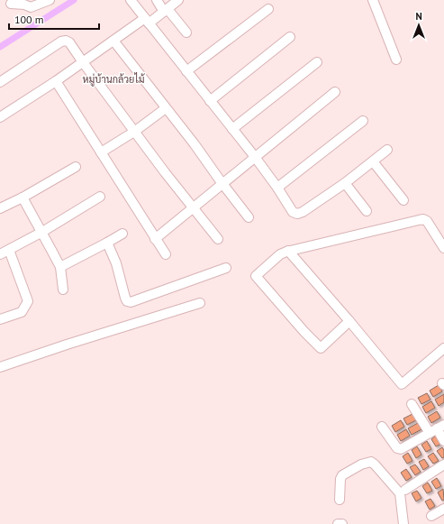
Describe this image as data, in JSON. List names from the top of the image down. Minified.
{"districts":["หมู่บ้านกล้วยไม้"],"scale_bar":"100 m","north":"top"}
